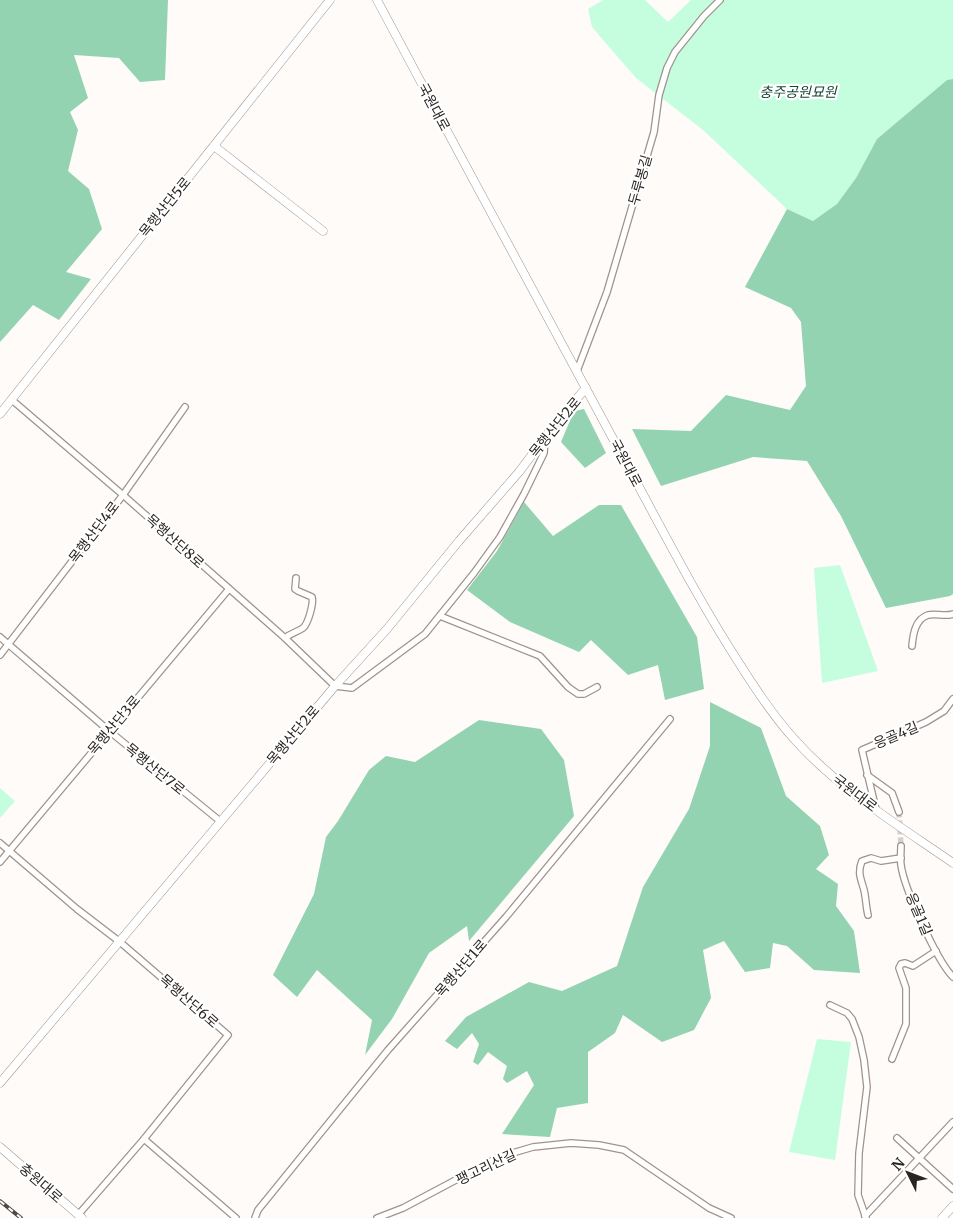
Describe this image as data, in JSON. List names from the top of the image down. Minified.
{"streets":{"street":["국원대로","두루봉길","목행산단5로","목행산단2로","목행산단4로","목행산단8로","목행산단3로","응골4길","목행산단7로","응골1길","목행산단1로","목행산단6로","팽고리산길","충원대로"]},"crossings":[["국원대로","두루봉길"],["국원대로","목행산단2로"],["국원대로","응골4길"],["목행산단5로","목행산단8로"],["목행산단2로","목행산단8로"],["목행산단2로","목행산단7로"],["목행산단2로","목행산단6로"],["목행산단4로","목행산단8로"],["목행산단4로","목행산단7로"],["목행산단8로","목행산단3로"],["목행산단3로","목행산단7로"],["목행산단3로","목행산단6로"]],"parks":["충주공원묘원"],"north":"top left"}
